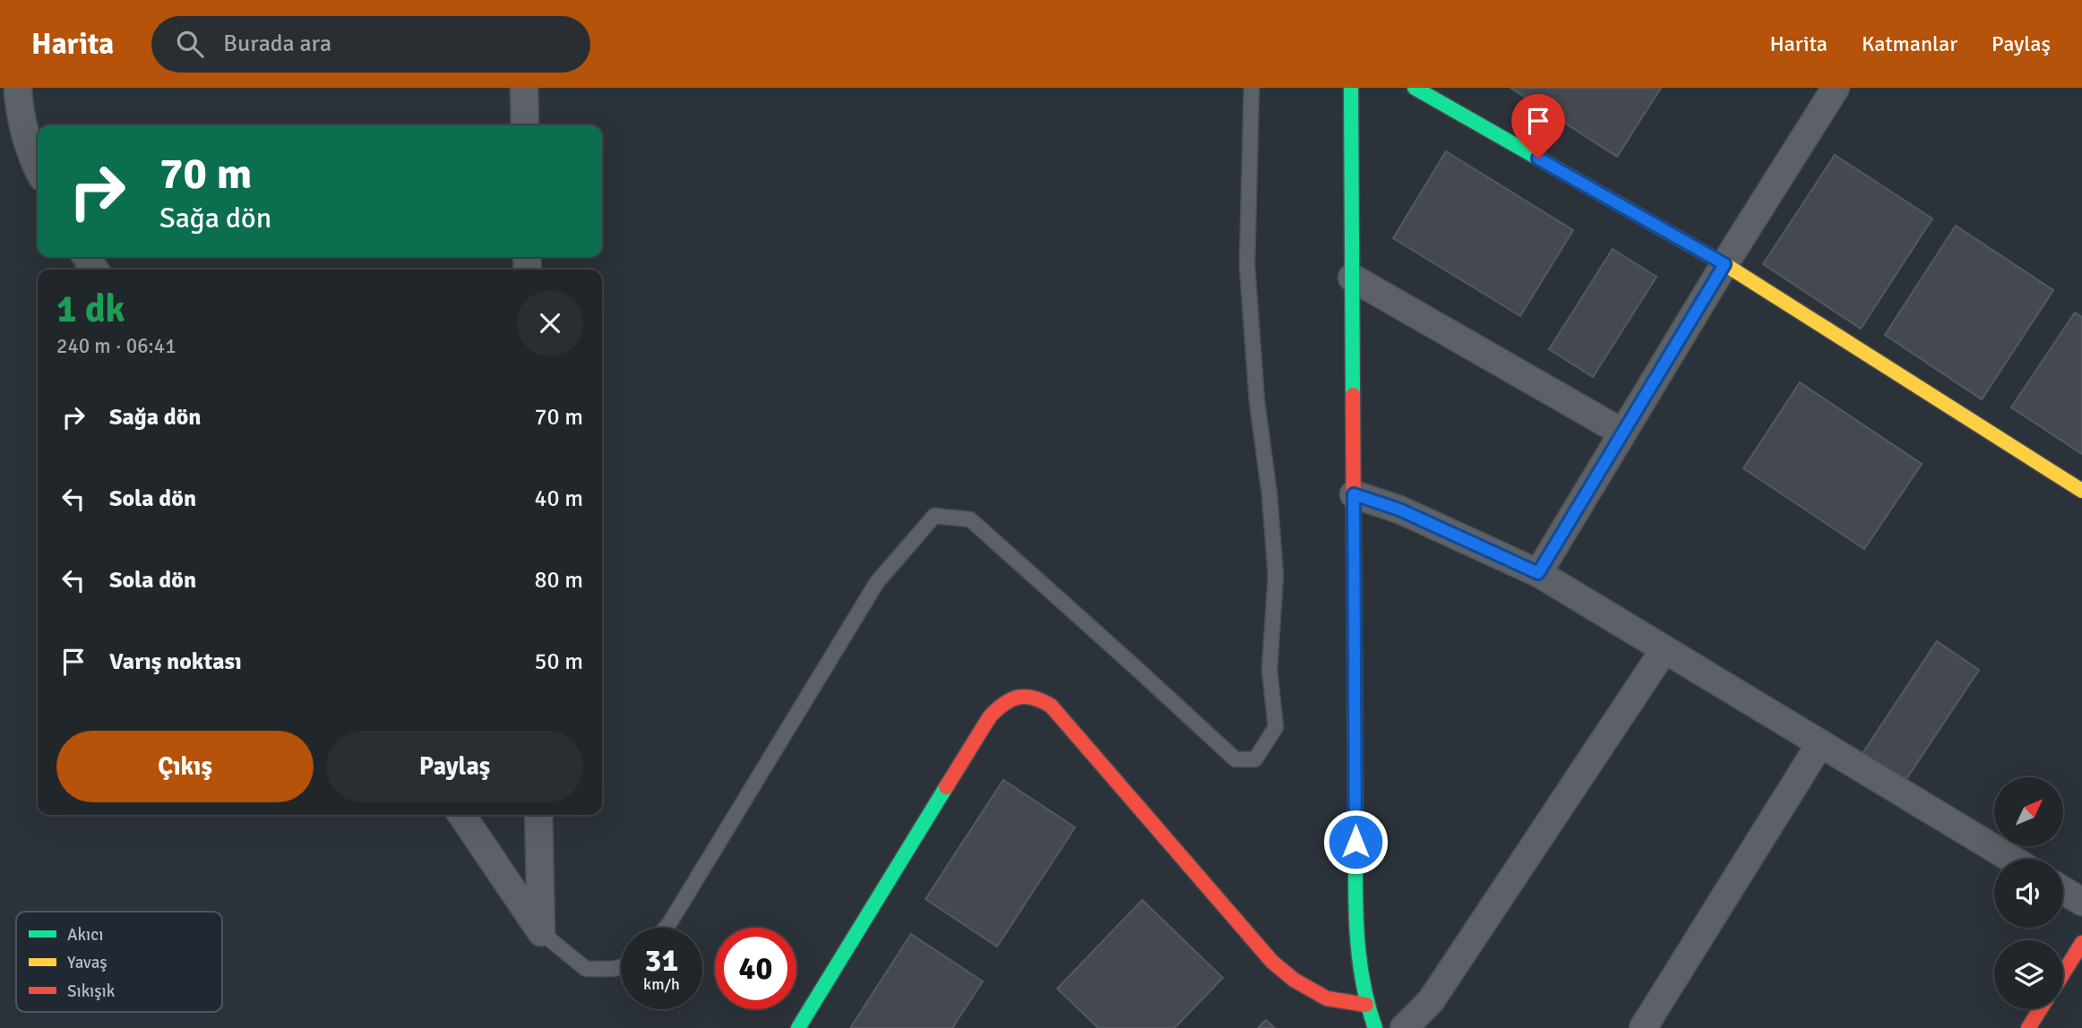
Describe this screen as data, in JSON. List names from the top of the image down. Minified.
{"legend":["Akıcı","Yavaş","Sıkışık"],"north":"top right","page":{"header":"Harita","search":"Burada ara","nav":["Harita","Katmanlar","Paylaş"],"turn":["70 m","Sağa dön"],"heading":["1 dk","240 m · 06:41"],"list":[{"name":"Sağa dön","value":"70 m"},{"name":"Sola dön","value":"40 m"},{"name":"Sola dön","value":"80 m"},{"name":"Varış noktası","value":"50 m"}],"buttons":["Çıkış","Paylaş"],"speed":"31 km/h","limit":"40"}}
